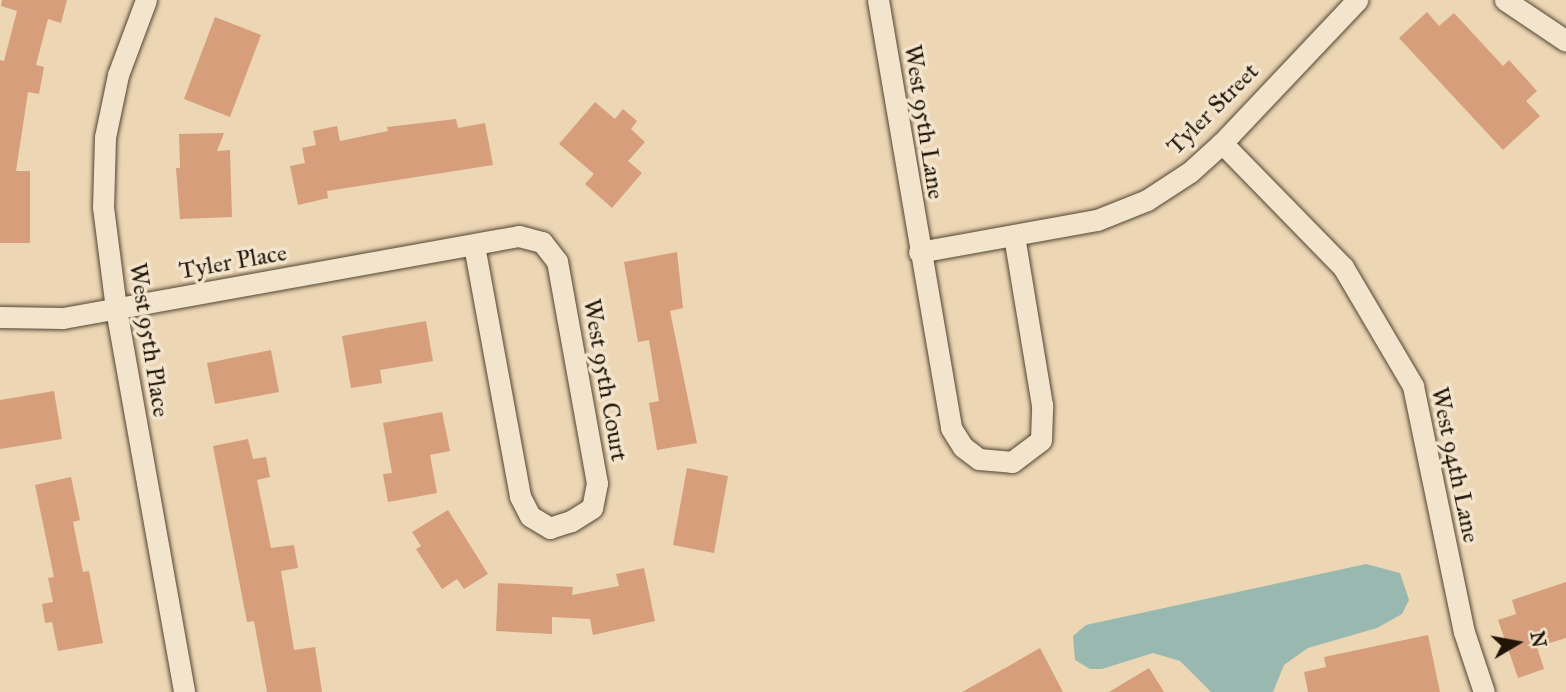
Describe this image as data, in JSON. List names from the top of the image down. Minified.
{"streets":{"street":["Tyler Street","West 95th Lane","Tyler Place","West 95th Place","West 95th Court","West 94th Lane"]},"crossings":[["Tyler Street","West 95th Lane"],["Tyler Street","West 94th Lane"],["Tyler Place","West 95th Place"],["Tyler Place","West 95th Court"]],"north":"right"}
